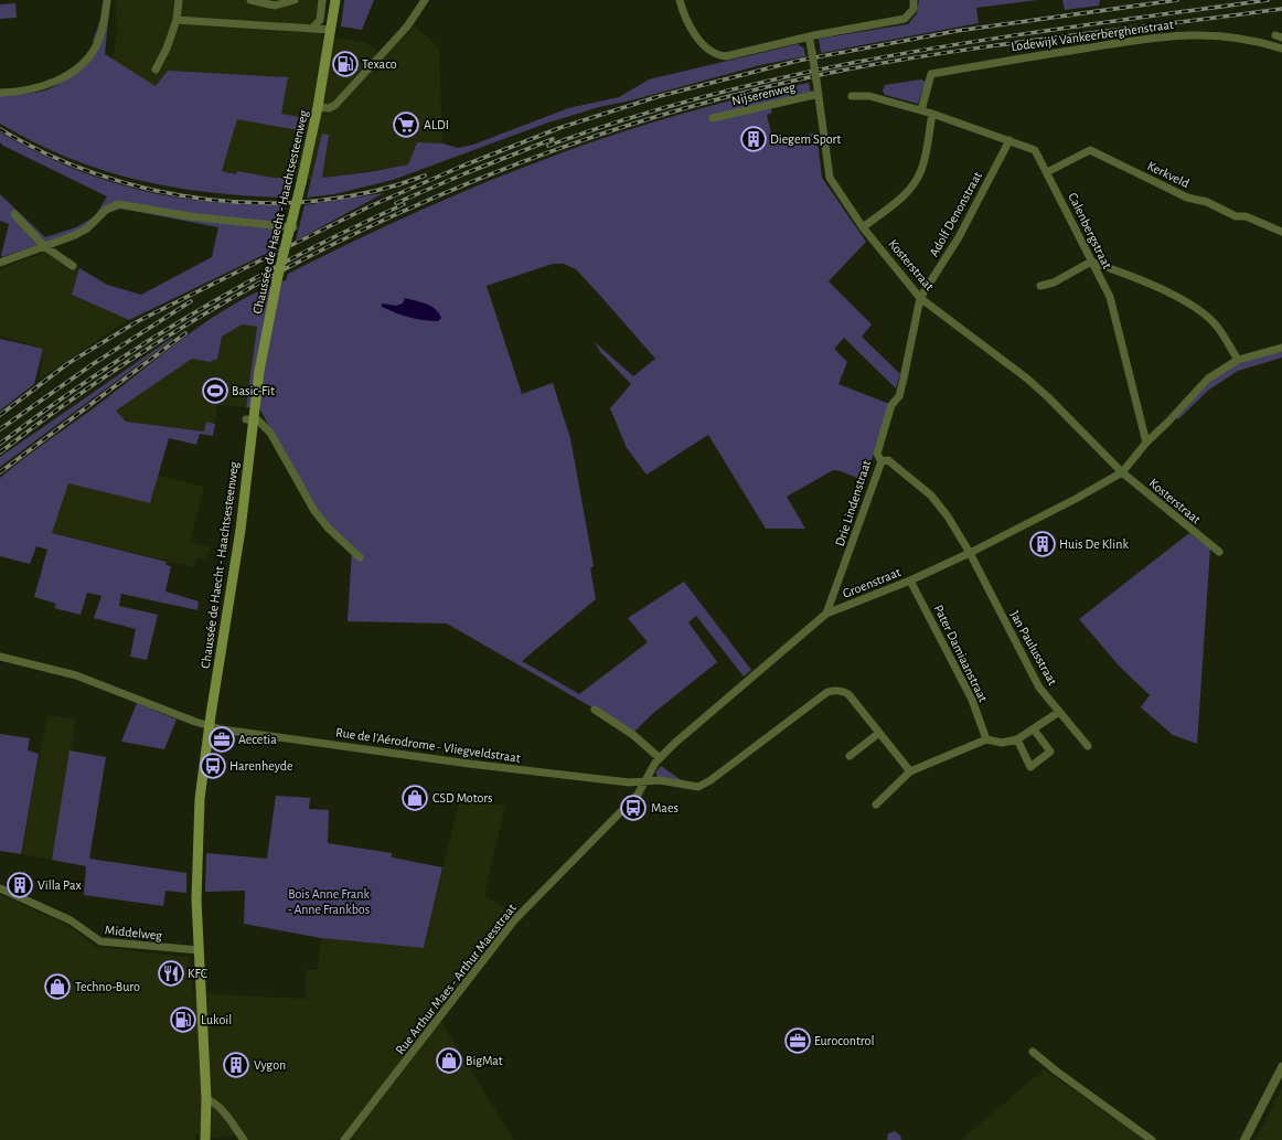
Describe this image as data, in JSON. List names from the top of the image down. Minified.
{"streets":{"main road":["Chaussée de Haecht - Haachtsesteenweg"],"street":["Lodewijk Vankeerberghenstraat","Nijserenweg","Kerkveld","Adolf Denonstraat","Calenbergstraat","Kosterstraat","Drie Lindenstraat","Groenstraat","Jan Paulusstraat","Pater Damiaanstraat","Rue de l'Aérodrome - Vliegveldstraat","Middelweg","Rue Arthur Maes - Arthur Maesstraat"]},"crossings":[["Lodewijk Vankeerberghenstraat","Calenbergstraat"],["Nijserenweg","Kosterstraat"],["Kerkveld","Calenbergstraat"],["Chaussée de Haecht - Haachtsesteenweg","Rue de l'Aérodrome - Vliegveldstraat"],["Chaussée de Haecht - Haachtsesteenweg","Middelweg"],["Adolf Denonstraat","Calenbergstraat"],["Adolf Denonstraat","Kosterstraat"],["Adolf Denonstraat","Drie Lindenstraat"],["Kosterstraat","Drie Lindenstraat"],["Kosterstraat","Groenstraat"],["Drie Lindenstraat","Groenstraat"],["Drie Lindenstraat","Jan Paulusstraat"],["Groenstraat","Jan Paulusstraat"],["Groenstraat","Pater Damiaanstraat"],["Groenstraat","Rue Arthur Maes - Arthur Maesstraat"],["Rue de l'Aérodrome - Vliegveldstraat","Rue Arthur Maes - Arthur Maesstraat"]],"parks":["Bois Anne Frank - Anne Frankbos"],"places":{"fuel station":["Texaco","Lukoil"],"supermarket":["ALDI"],"building":["Diegem Sport","Huis De Klink","Villa Pax","Vygon"],"sports":["Basic-Fit"],"office":["Aecetia","Eurocontrol"],"bus stop":["Harenheyde","Maes"],"shop":["CSD Motors","Techno-Buro","BigMat"],"restaurant":["KFC"]}}
